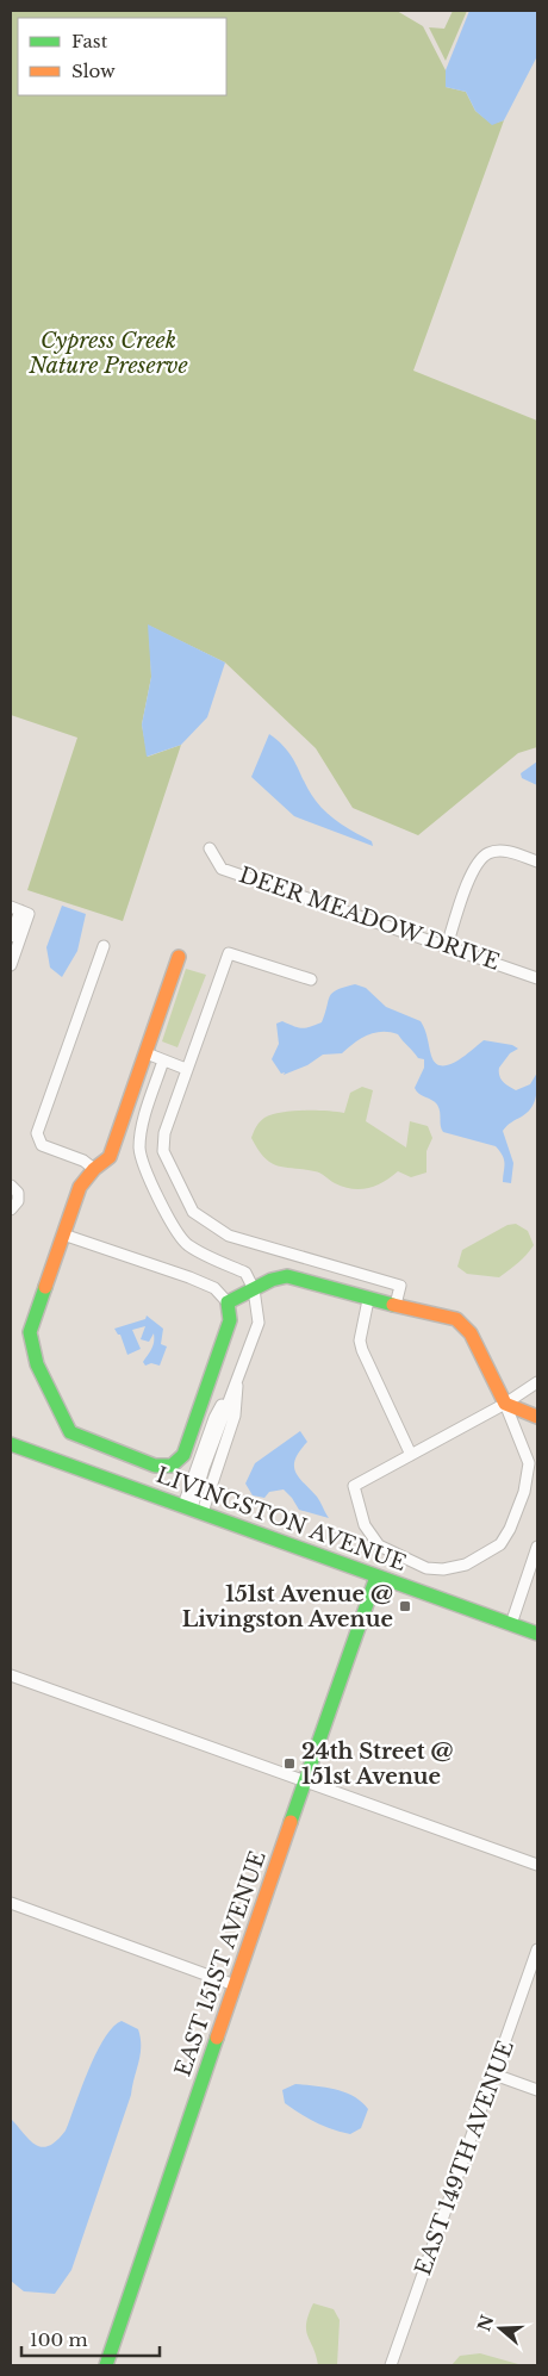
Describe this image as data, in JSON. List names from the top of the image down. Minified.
{"streets":{"street":["DEER MEADOW DRIVE","LIVINGSTON AVENUE","EAST 151ST AVENUE","EAST 149TH AVENUE"]},"crossings":[["LIVINGSTON AVENUE","EAST 151ST AVENUE"]],"parks":["Cypress Creek Nature Preserve"],"places":{"transit":["151st Avenue @ Livingston Avenue","24th Street @ 151st Avenue"]},"legend":["Fast","Slow"],"scale_bar":"100 m","north":"left"}
